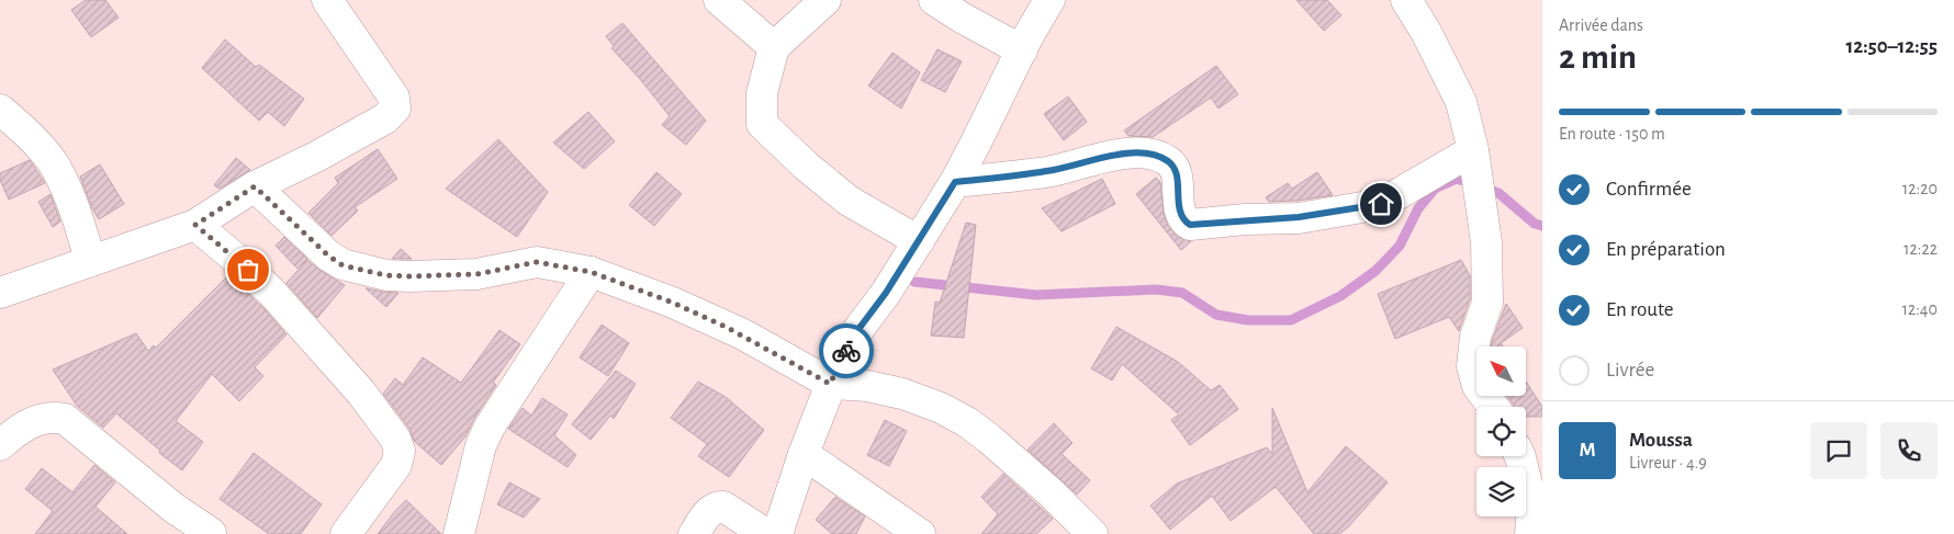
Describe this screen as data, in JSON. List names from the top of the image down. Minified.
{"north":"top left","page":{"heading":["2 min","Arrivée dans","12:50–12:55"],"panel":["Moussa","Livreur · 4.9"],"bar":"En route · 150 m","list":[["Confirmée","12:20"],["En préparation","12:22"],["En route","12:40"],"Livrée"],"round":"M"}}
